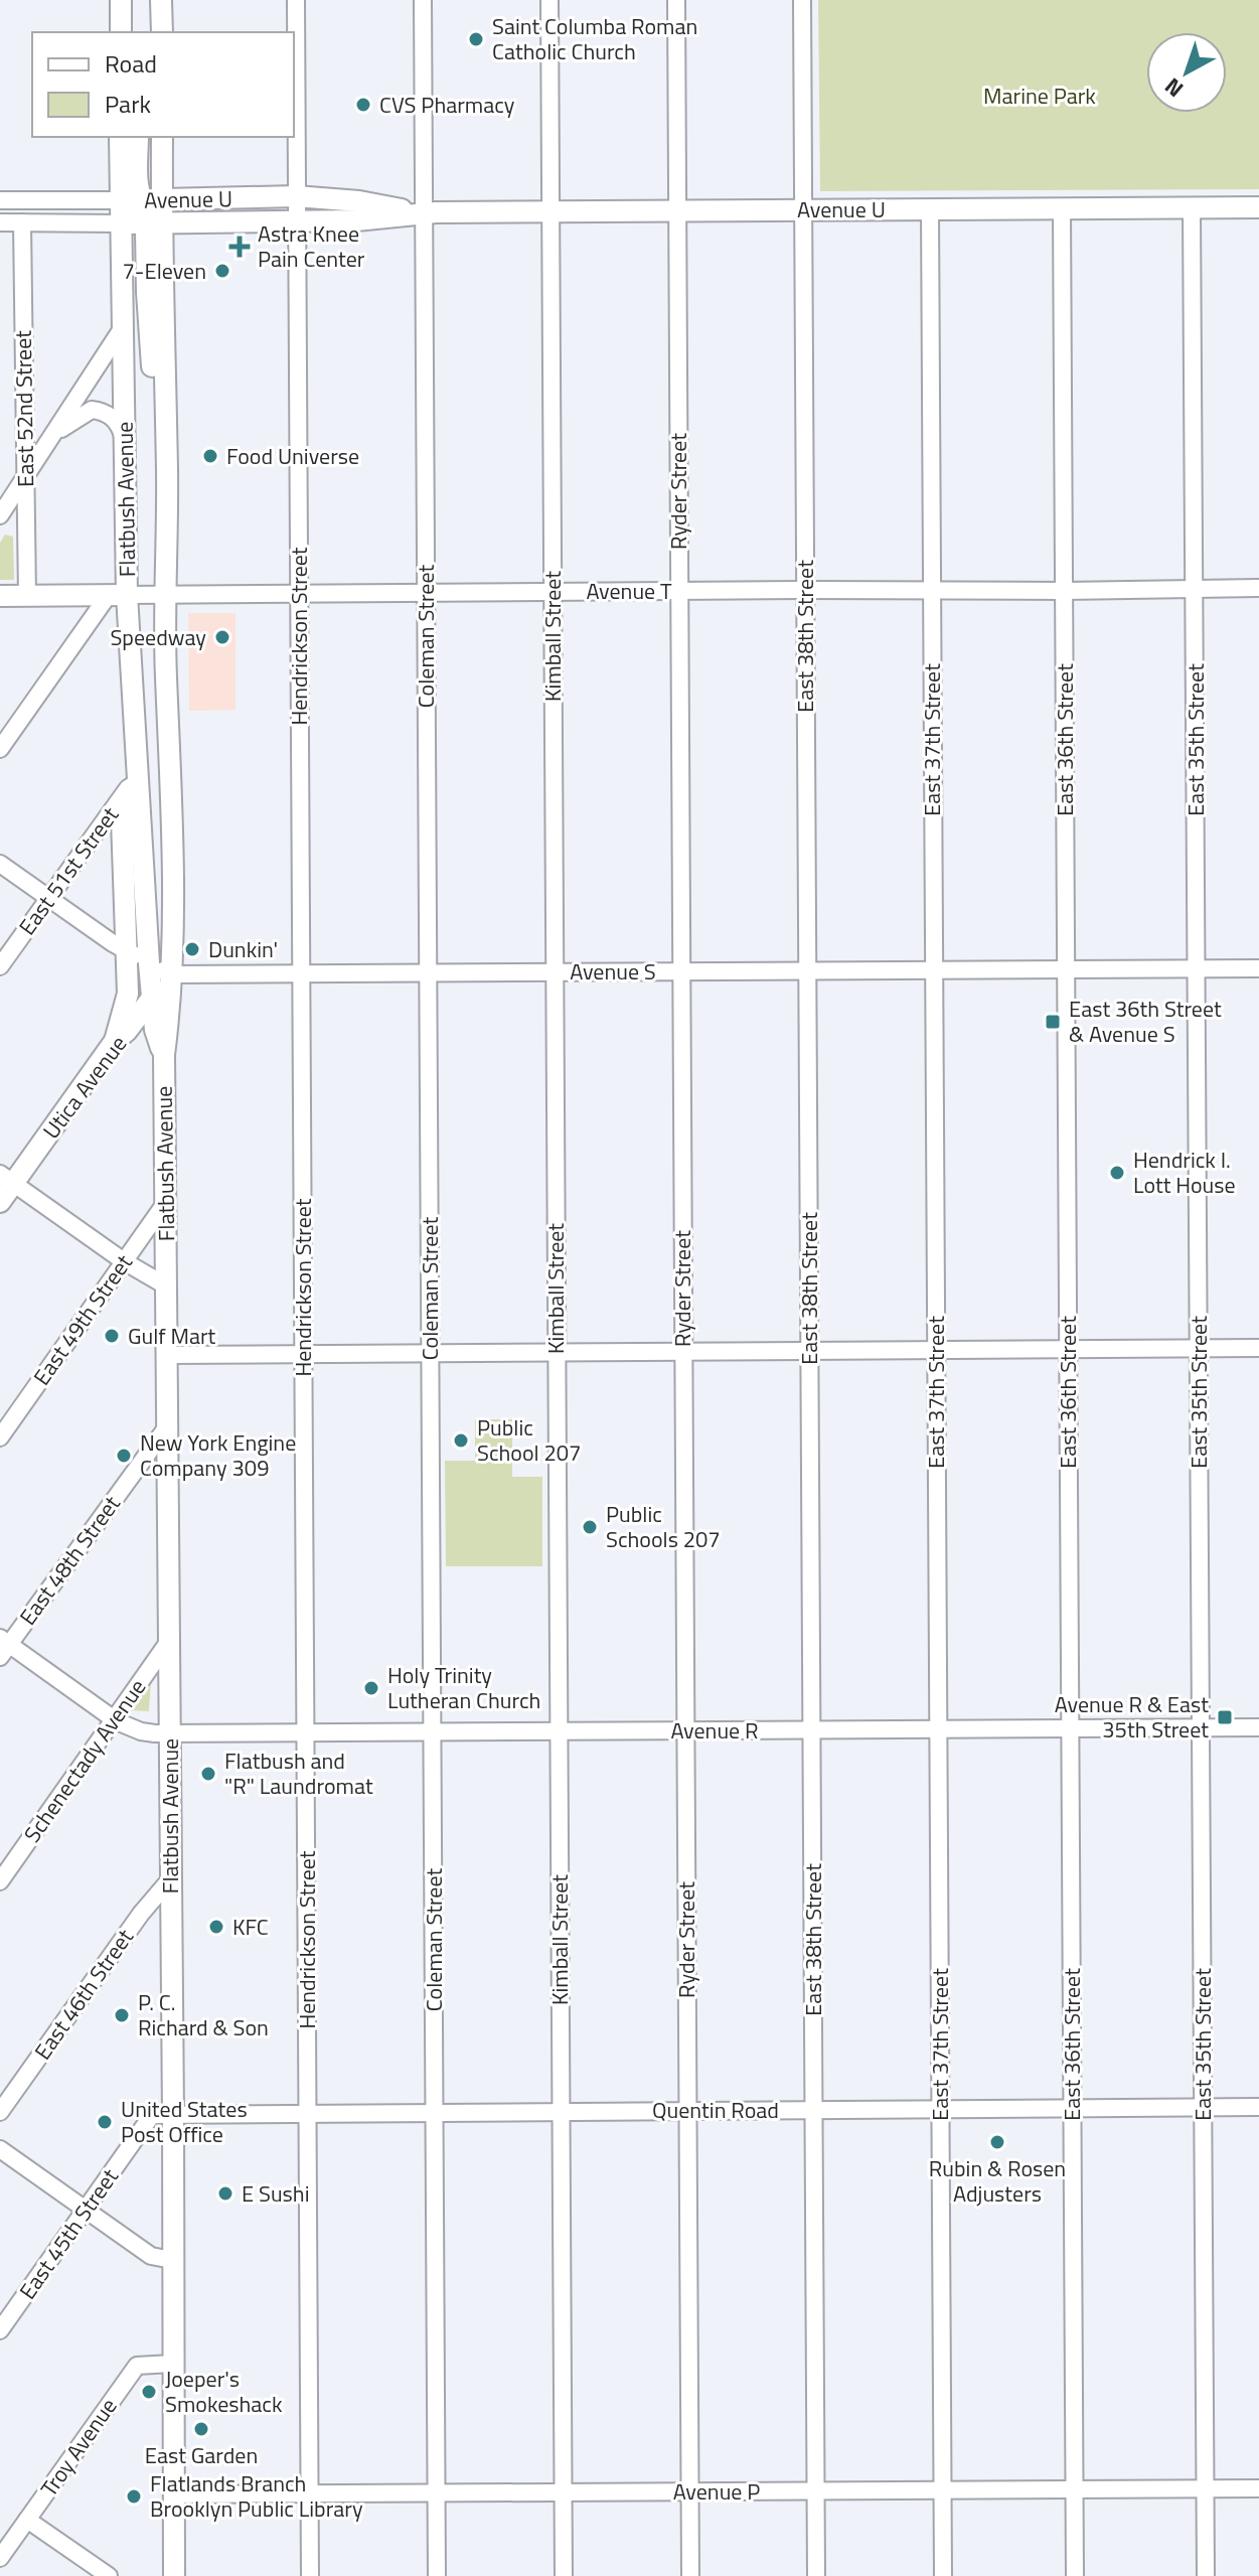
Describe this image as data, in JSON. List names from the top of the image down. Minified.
{"streets":{"main road":["Avenue U","Flatbush Avenue","Avenue T","Utica Avenue"],"street":["East 52nd Street","Ryder Street","Hendrickson Street","Coleman Street","Kimball Street","East 38th Street","East 37th Street","East 36th Street","East 35th Street","East 51st Street","Avenue S","East 49th Street","East 48th Street","Avenue R","Schenectady Avenue","East 46th Street","Quentin Road","East 45th Street","Troy Avenue","Avenue P"]},"crossings":[["Avenue U","East 52nd Street"],["Avenue U","Ryder Street"],["Avenue U","Flatbush Avenue"],["Avenue U","Hendrickson Street"],["Avenue U","Coleman Street"],["Avenue U","Kimball Street"],["Avenue U","East 38th Street"],["Avenue U","East 37th Street"],["Avenue U","East 36th Street"],["Avenue U","East 35th Street"],["East 52nd Street","Avenue T"],["Ryder Street","Avenue T"],["Ryder Street","Avenue S"],["Ryder Street","Avenue R"],["Ryder Street","Quentin Road"],["Ryder Street","Avenue P"],["Flatbush Avenue","Avenue T"],["Flatbush Avenue","East 51st Street"],["Flatbush Avenue","Avenue S"],["Flatbush Avenue","Utica Avenue"],["Flatbush Avenue","East 49th Street"],["Flatbush Avenue","East 48th Street"],["Flatbush Avenue","Avenue R"],["Flatbush Avenue","Schenectady Avenue"],["Flatbush Avenue","East 46th Street"],["Flatbush Avenue","Quentin Road"],["Flatbush Avenue","East 45th Street"],["Flatbush Avenue","Troy Avenue"],["Flatbush Avenue","Avenue P"],["Avenue T","Hendrickson Street"],["Avenue T","Coleman Street"],["Avenue T","Kimball Street"],["Avenue T","East 38th Street"],["Avenue T","East 37th Street"],["Avenue T","East 36th Street"],["Avenue T","East 35th Street"],["Hendrickson Street","Avenue S"],["Hendrickson Street","Avenue R"],["Hendrickson Street","Quentin Road"],["Hendrickson Street","Avenue P"],["Coleman Street","Avenue S"],["Coleman Street","Avenue R"],["Coleman Street","Quentin Road"],["Coleman Street","Avenue P"],["Kimball Street","Avenue S"],["Kimball Street","Avenue R"],["Kimball Street","Quentin Road"],["Kimball Street","Avenue P"],["East 38th Street","Avenue S"],["East 38th Street","Avenue R"],["East 38th Street","Quentin Road"],["East 38th Street","Avenue P"],["East 37th Street","Avenue S"],["East 37th Street","Avenue R"],["East 37th Street","Quentin Road"],["East 37th Street","Avenue P"],["East 36th Street","Avenue S"],["East 36th Street","Avenue R"],["East 36th Street","Quentin Road"],["East 36th Street","Avenue P"],["East 35th Street","Avenue S"],["East 35th Street","Avenue R"],["East 35th Street","Quentin Road"],["East 35th Street","Avenue P"],["East 51st Street","Avenue S"],["Avenue S","Utica Avenue"],["East 48th Street","Avenue R"],["Avenue R","Schenectady Avenue"],["Quentin Road","East 45th Street"]],"parks":["Marine Park"],"places":{"other":["Saint Columba Roman Catholic Church","CVS Pharmacy","7-Eleven","Food Universe","Speedway","Dunkin'","Hendrick I. Lott House","Gulf Mart","Public School 207","New York Engine Company 309","Public Schools 207","Holy Trinity Lutheran Church","Flatbush and \"R\" Laundromat","KFC","P. C. Richard & Son","United States Post Office","Rubin & Rosen Adjusters","E Sushi","Joeper's Smokeshack","East Garden","Flatlands Branch Brooklyn Public Library"],"health":["Astra Knee Pain Center"],"transit":["East 36th Street & Avenue S","Avenue R & East 35th Street"]},"legend":["Road","Park"],"north":"bottom left"}
